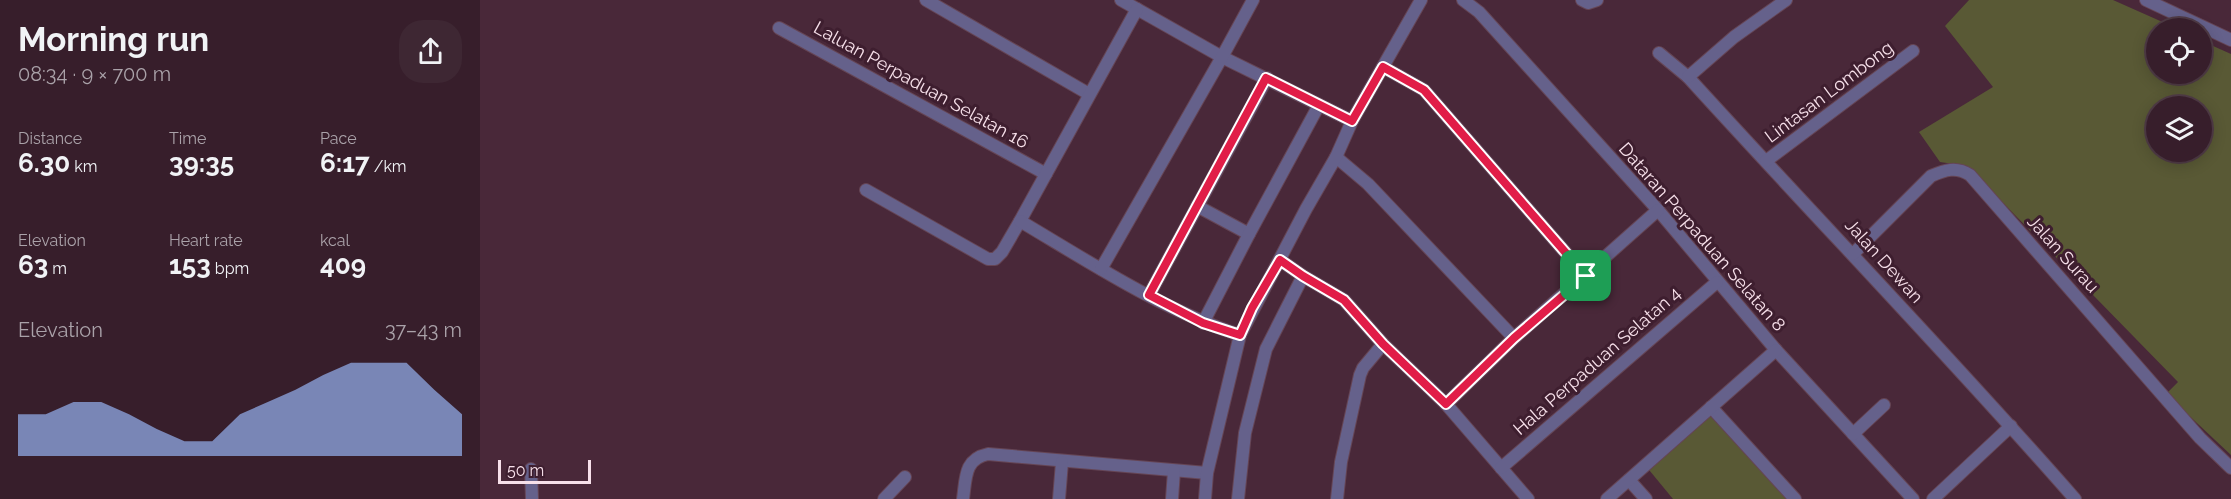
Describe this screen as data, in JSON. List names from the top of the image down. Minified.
{"streets":{"street":["Laluan Perpaduan Selatan 16","Lintasan Lombong","Dataran Perpaduan Selatan 8","Jalan Surau","Jalan Dewan","Hala Perpaduan Selatan 4"]},"crossings":[["Lintasan Lombong","Jalan Dewan"],["Dataran Perpaduan Selatan 8","Hala Perpaduan Selatan 4"],["Jalan Surau","Jalan Dewan"]],"scale_bar":"50 m","page":{"heading":["Morning run","08:34 · 9 × 700 m"],"stats":[["Distance","6.30 km"],["Time","39:35"],["Pace","6:17 /km"],["Elevation","63 m"],["Heart rate","153 bpm"],["kcal","409"]],"chart":["Elevation","37–43 m"],"scale":"50 m"}}
